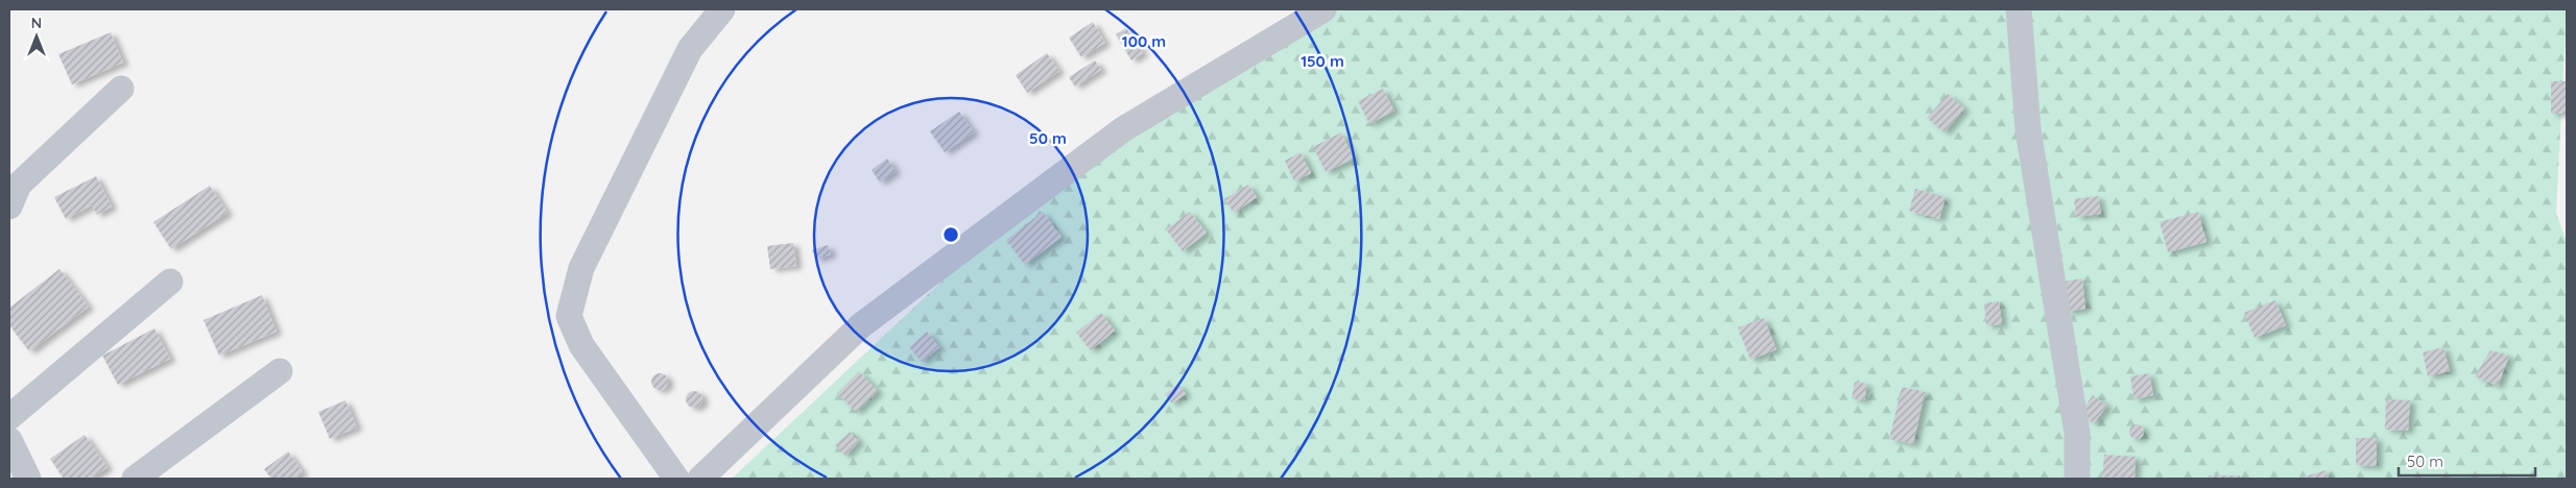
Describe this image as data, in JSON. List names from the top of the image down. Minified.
{"scale_bar":"50 m","north":"top","rings":["100 m","150 m","50 m"]}
